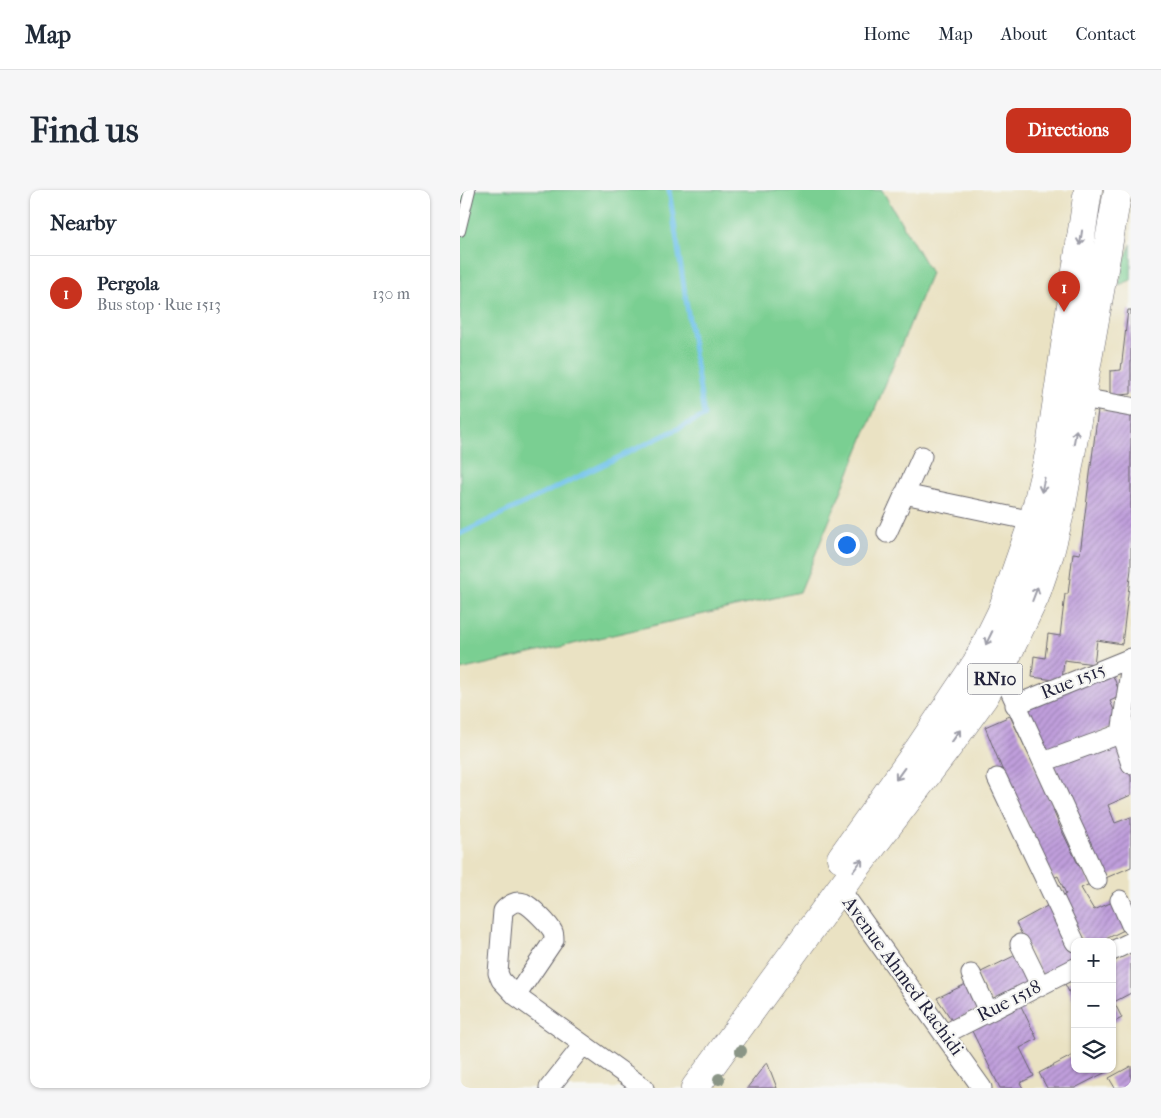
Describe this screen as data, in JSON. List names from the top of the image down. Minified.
{"streets":{"main road":["RN10"],"street":["Rue 1515","Avenue Ahmed Rachidi","Rue 1518"]},"crossings":[["RN10","Avenue Ahmed Rachidi"],["Avenue Ahmed Rachidi","Rue 1518"]],"page":{"header":"Map","nav":["Home","Map","About","Contact"],"buttons":"Directions","title":"Find us","heading":"Nearby","list":[{"mark":"1","name":"Pergola","note":"Bus stop · Rue 1513","value":"130 m"}],"pins":"1","map_buttons":["+","−"]}}
